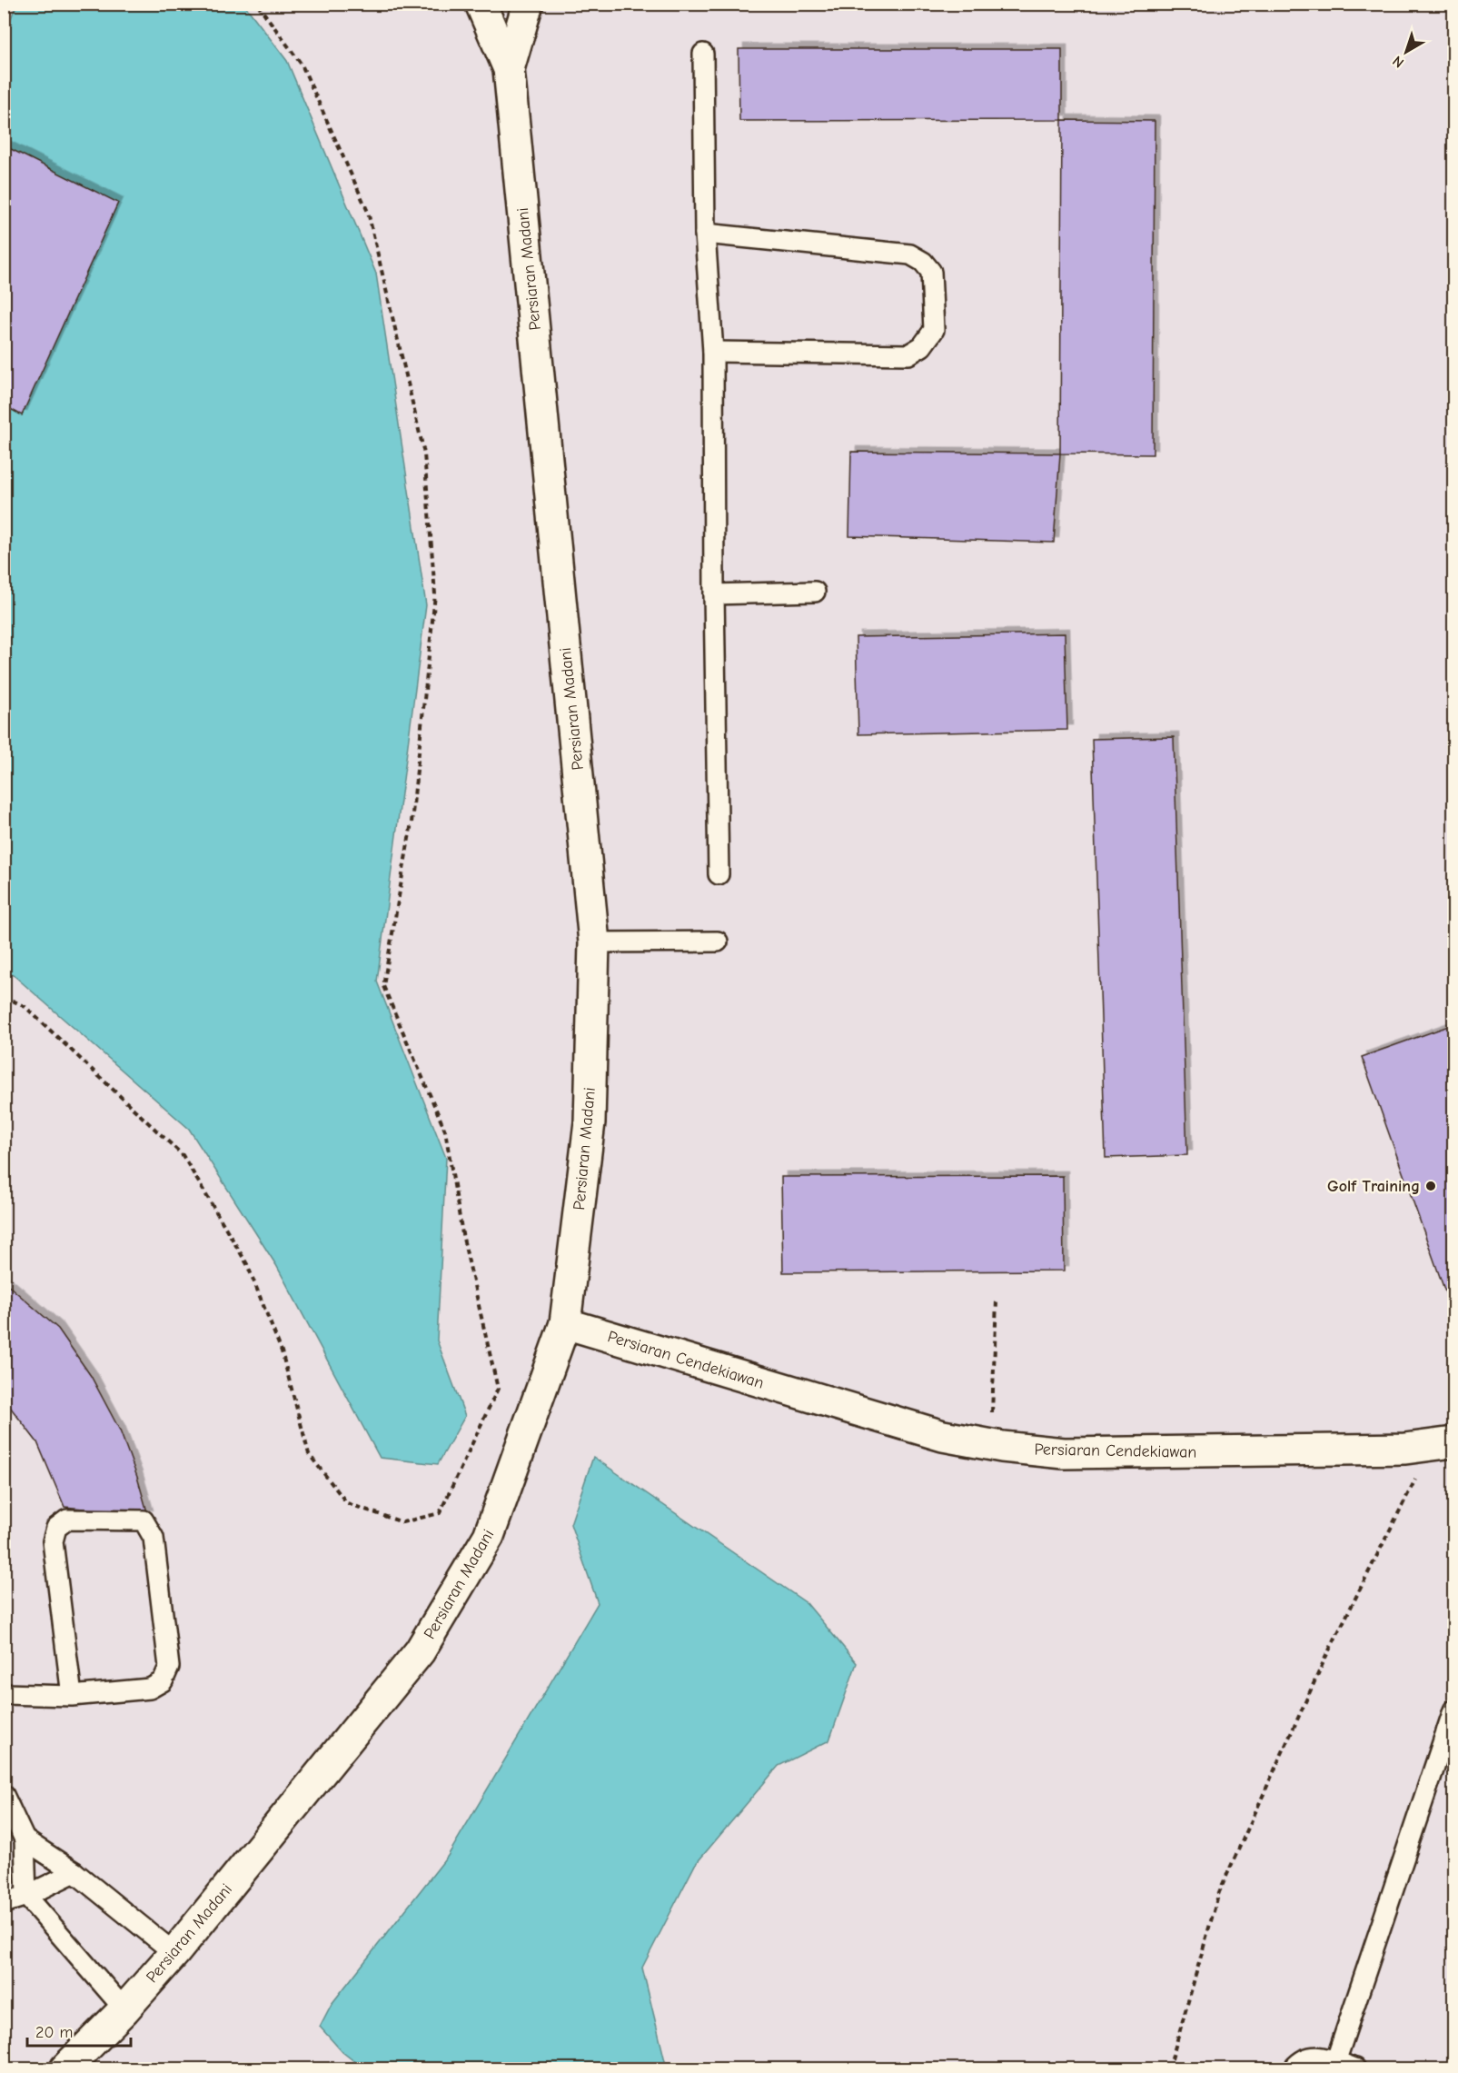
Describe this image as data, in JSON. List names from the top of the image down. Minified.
{"streets":{"street":["Persiaran Madani","Persiaran Cendekiawan"]},"crossings":[["Persiaran Madani","Persiaran Cendekiawan"]],"places":["Golf Training"],"scale_bar":"20 m","north":"bottom left"}
